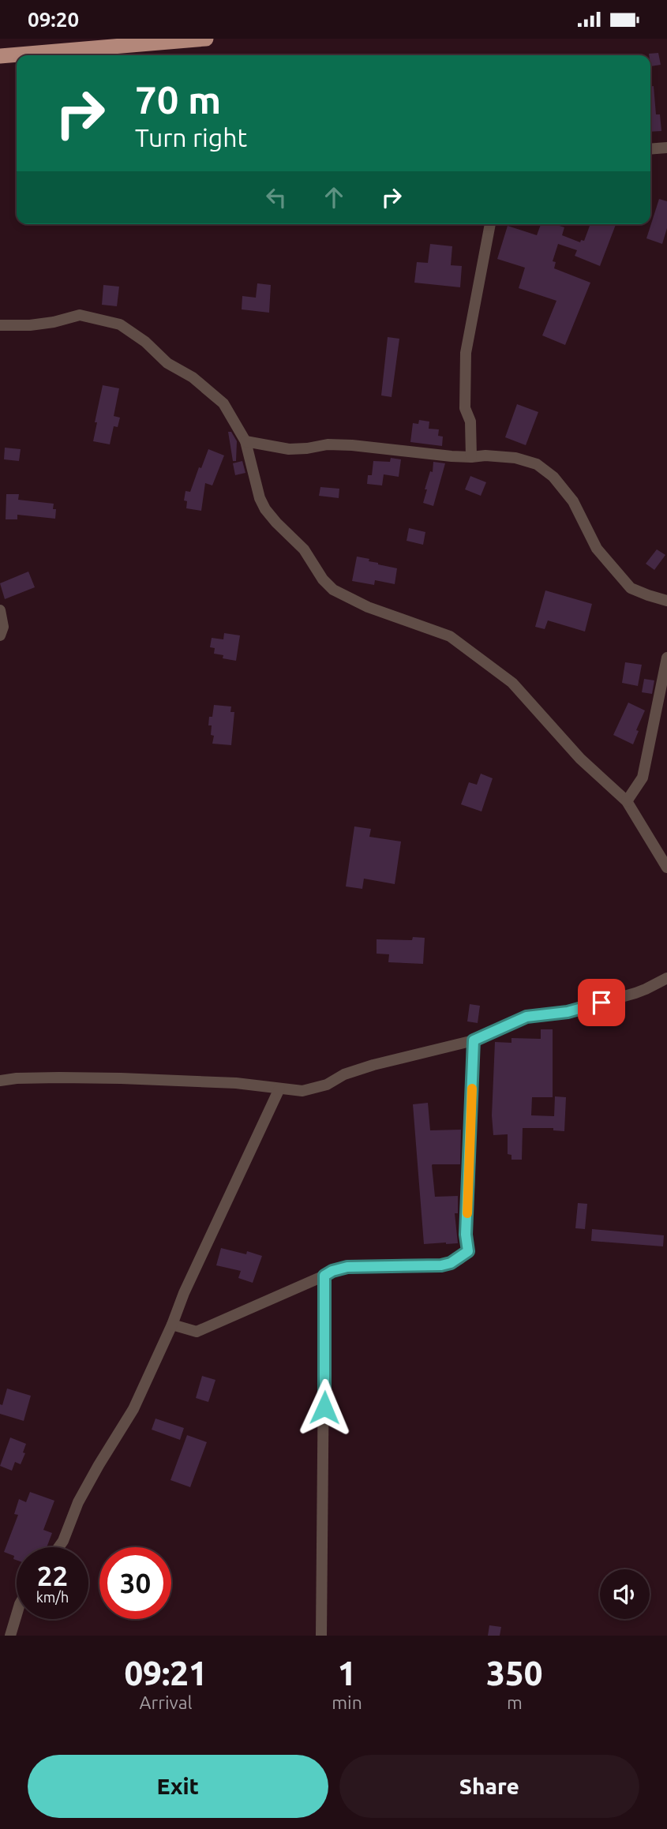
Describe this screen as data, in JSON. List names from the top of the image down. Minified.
{"page":{"status":"09:20","turn":["70 m","Turn right"],"speed":"22 km/h","limit":"30","eta":["09:21","Arrival","1","min","350","m"],"buttons":["Exit","Share"]}}
